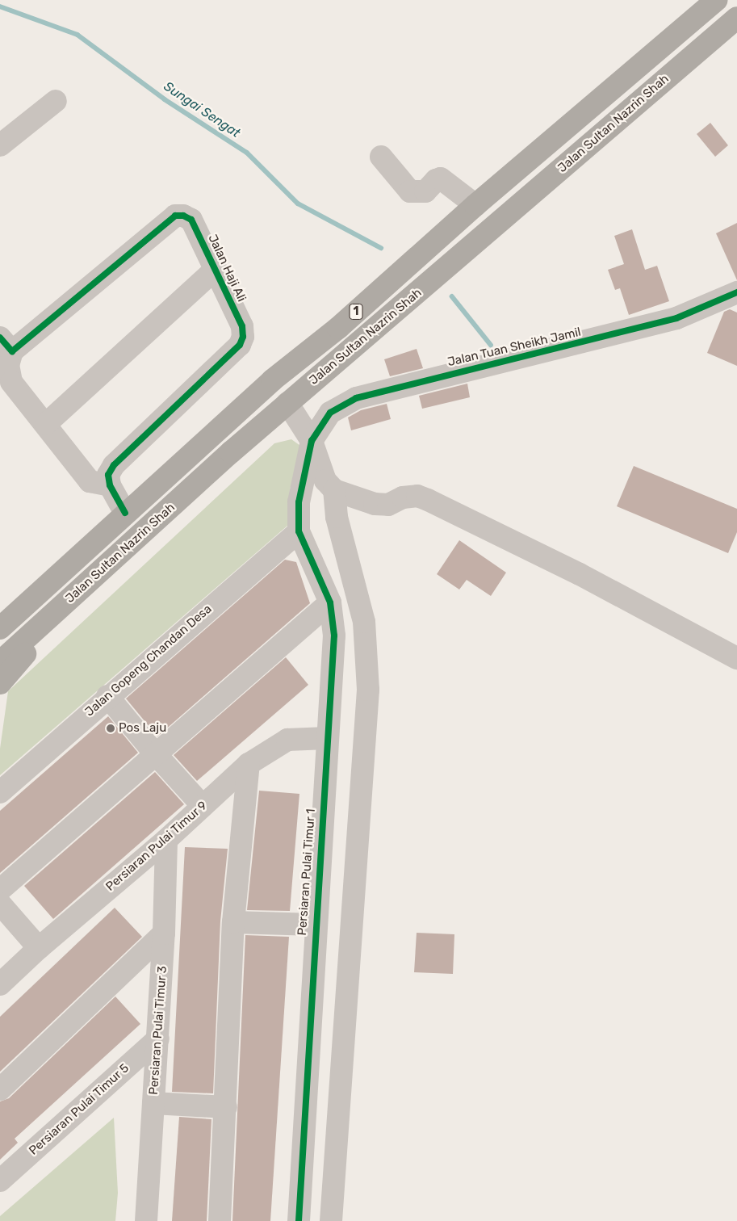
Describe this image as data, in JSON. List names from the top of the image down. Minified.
{"streets":{"highway":["Jalan Sultan Nazrin Shah","1"],"street":["Jalan Haji Ali","Jalan Tuan Sheikh Jamil","Jalan Gopeng Chandan Desa","Persiaran Pulai Timur 9","Persiaran Pulai Timur 1","Persiaran Pulai Timur 3","Persiaran Pulai Timur 5"]},"crossings":[["Jalan Gopeng Chandan Desa","Persiaran Pulai Timur 1"],["Persiaran Pulai Timur 9","Persiaran Pulai Timur 1"],["Persiaran Pulai Timur 9","Persiaran Pulai Timur 3"],["Persiaran Pulai Timur 3","Persiaran Pulai Timur 5"]],"water":["Sungai Sengat"],"places":["Pos Laju"]}
